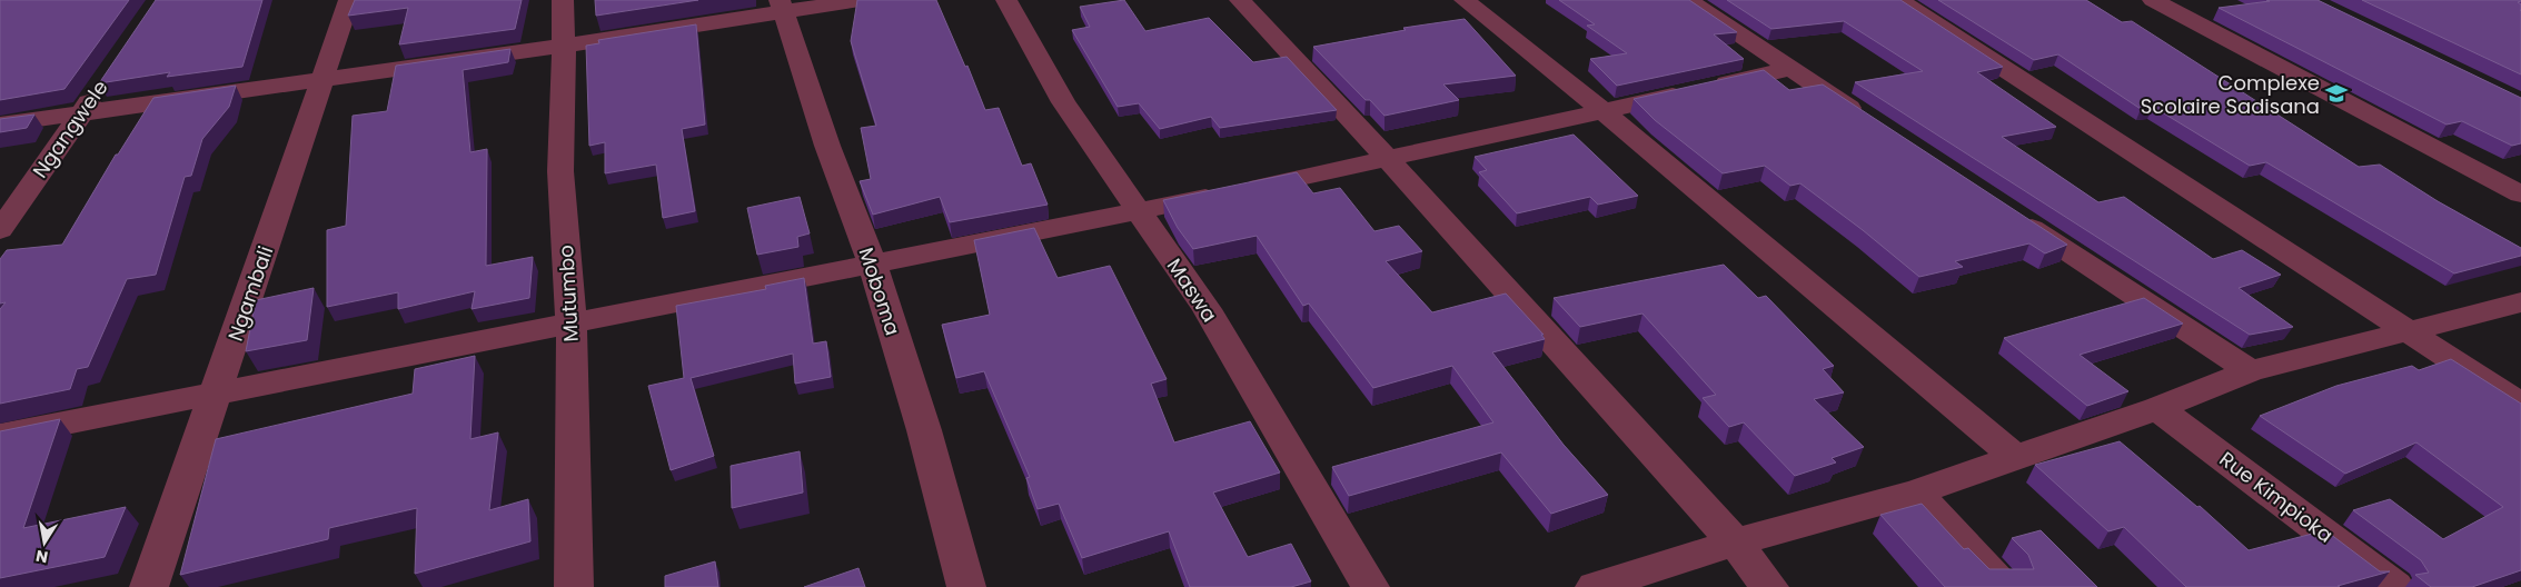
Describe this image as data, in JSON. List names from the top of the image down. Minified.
{"streets":{"street":["Ngangwele","Maswa","Moboma","Ngambali","Mutumbo","Rue Kimpioka"]},"places":{"school or university":["Complexe Scolaire Sadisana"]},"north":"bottom"}
